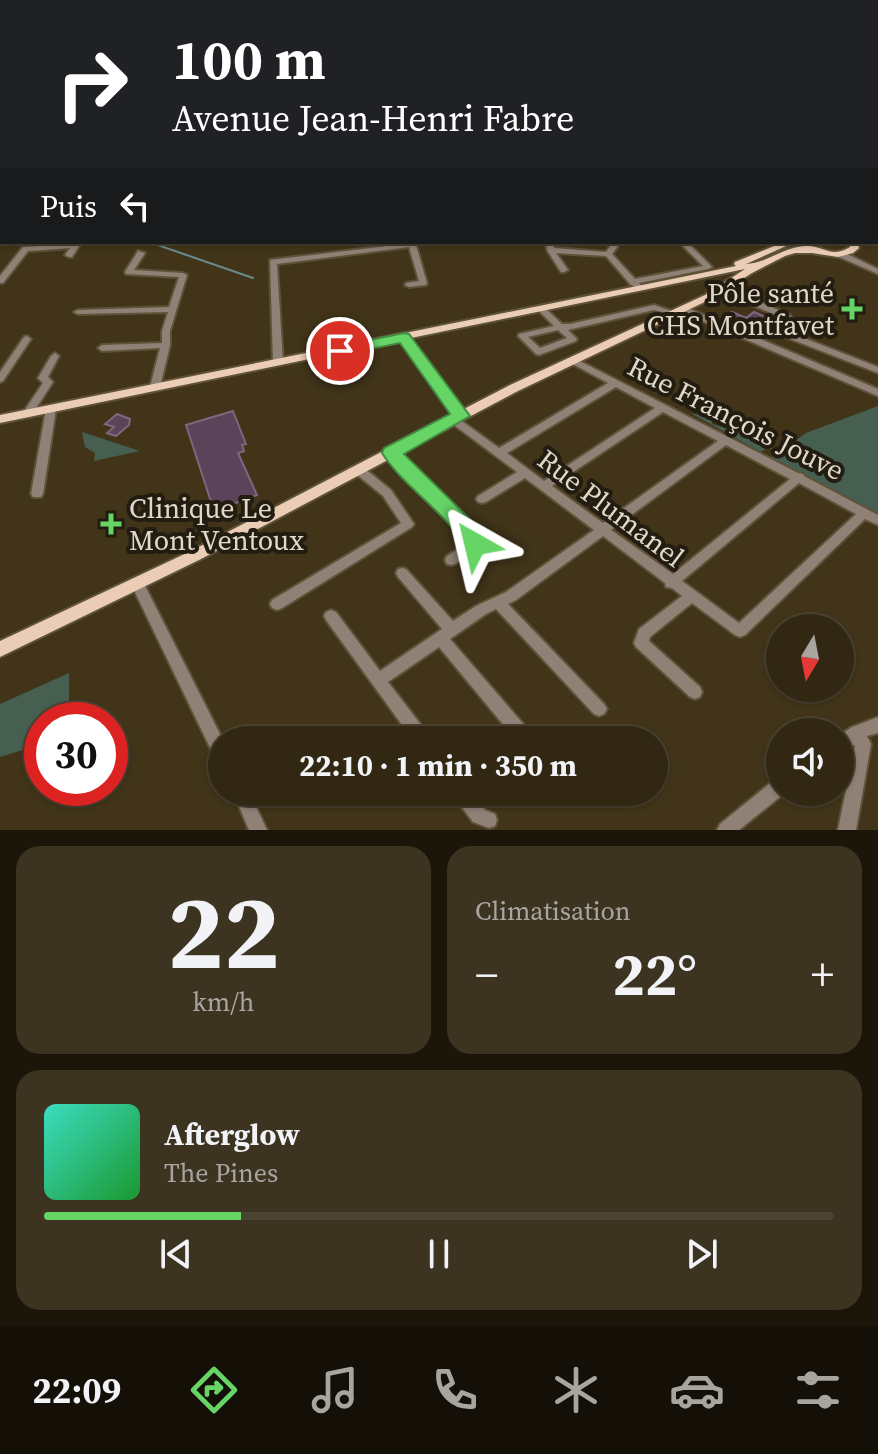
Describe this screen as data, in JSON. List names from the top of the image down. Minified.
{"streets":{"street":["Rue François Jouve","Rue Plumanel"]},"crossings":[["Rue François Jouve","Rue Plumanel"]],"places":{"health":["Pôle santé CHS Montfavet","Clinique Le Mont Ventoux"]},"north":"bottom","page":{"turn":["100 m","Avenue Jean-Henri Fabre"],"then":"Puis","limit":"30","trip":"22:10 · 1 min · 350 m","tile":[["22","km/h"],"Climatisation"],"heat":["−","22°","+"],"song":["Afterglow","The Pines"],"tabs":"22:09"}}
